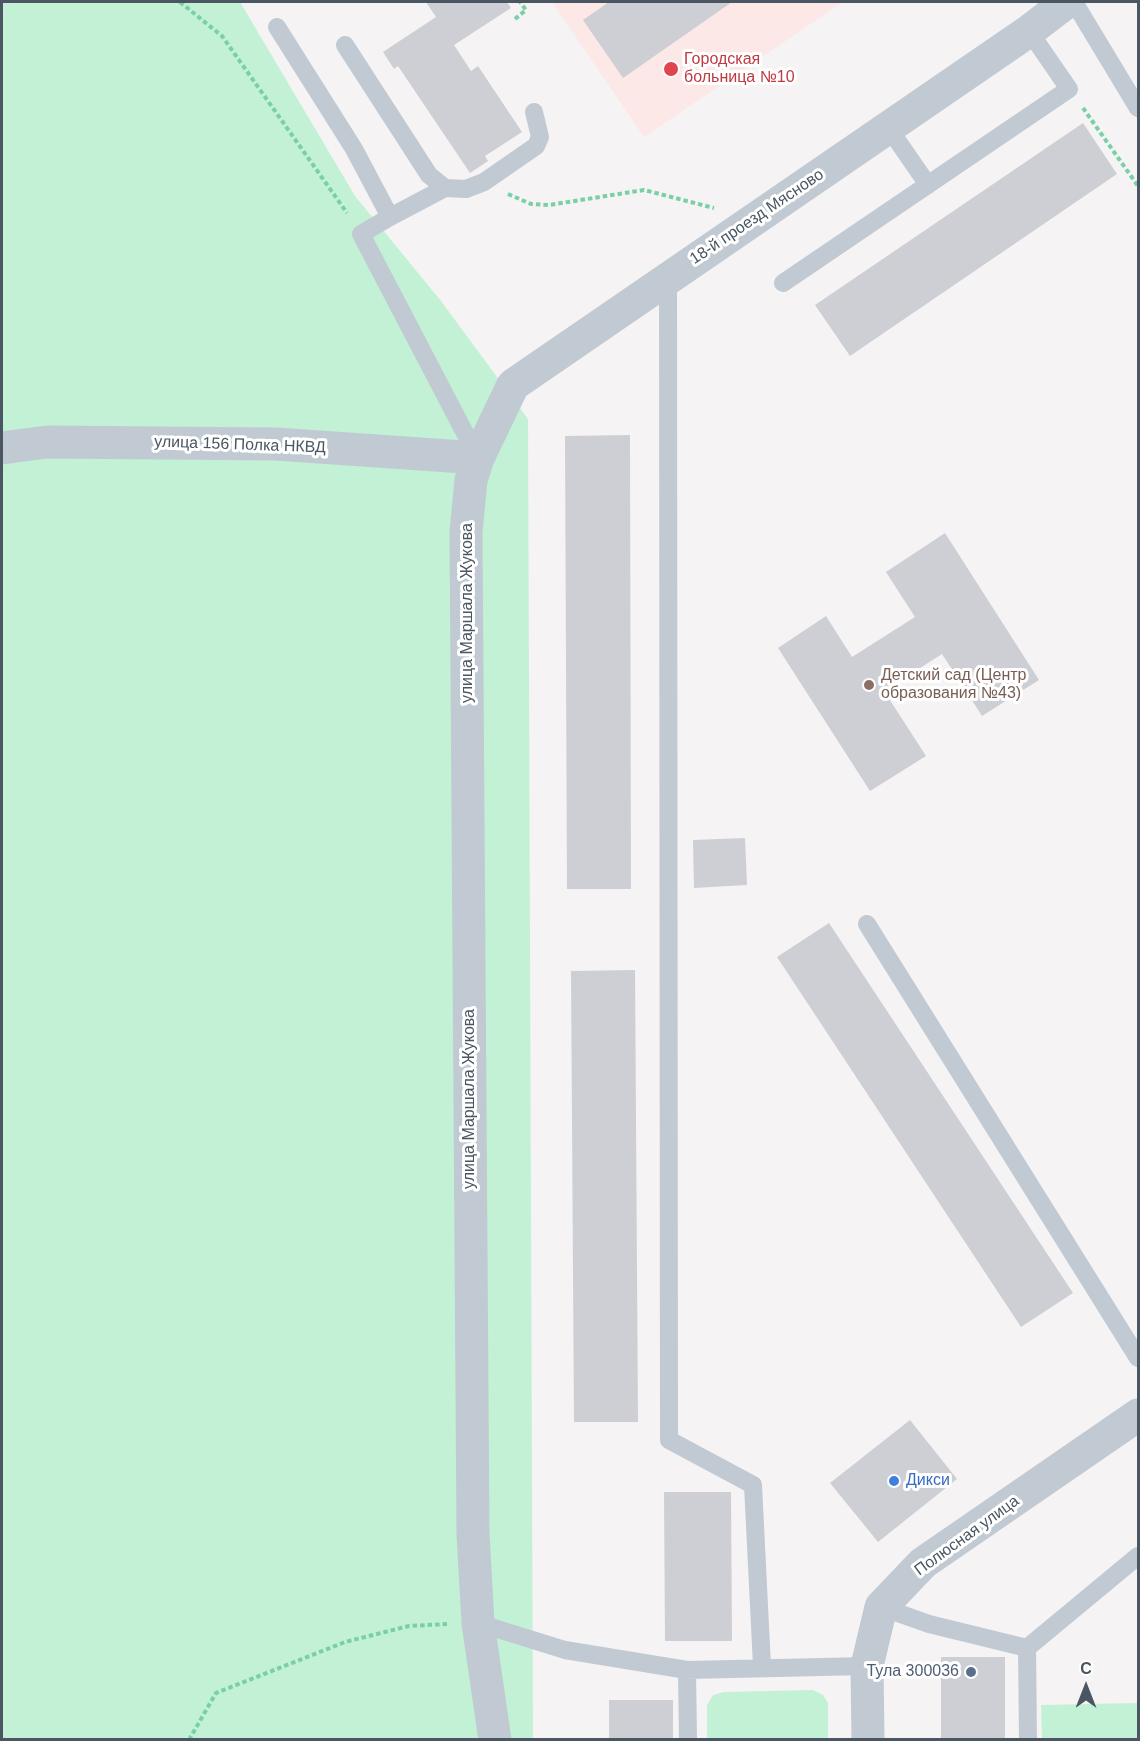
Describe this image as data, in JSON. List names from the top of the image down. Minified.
{"streets":{"street":["18-й проезд Мясново","улица 156 Полка НКВД","улица Маршала Жукова","Полюсная улица"]},"crossings":[["18-й проезд Мясново","улица 156 Полка НКВД"],["18-й проезд Мясново","улица Маршала Жукова"],["улица 156 Полка НКВД","улица Маршала Жукова"]],"places":["Городская больница №10","Детский сад (Центр образования №43)","Дикси","Тула 300036"],"north":"top"}
